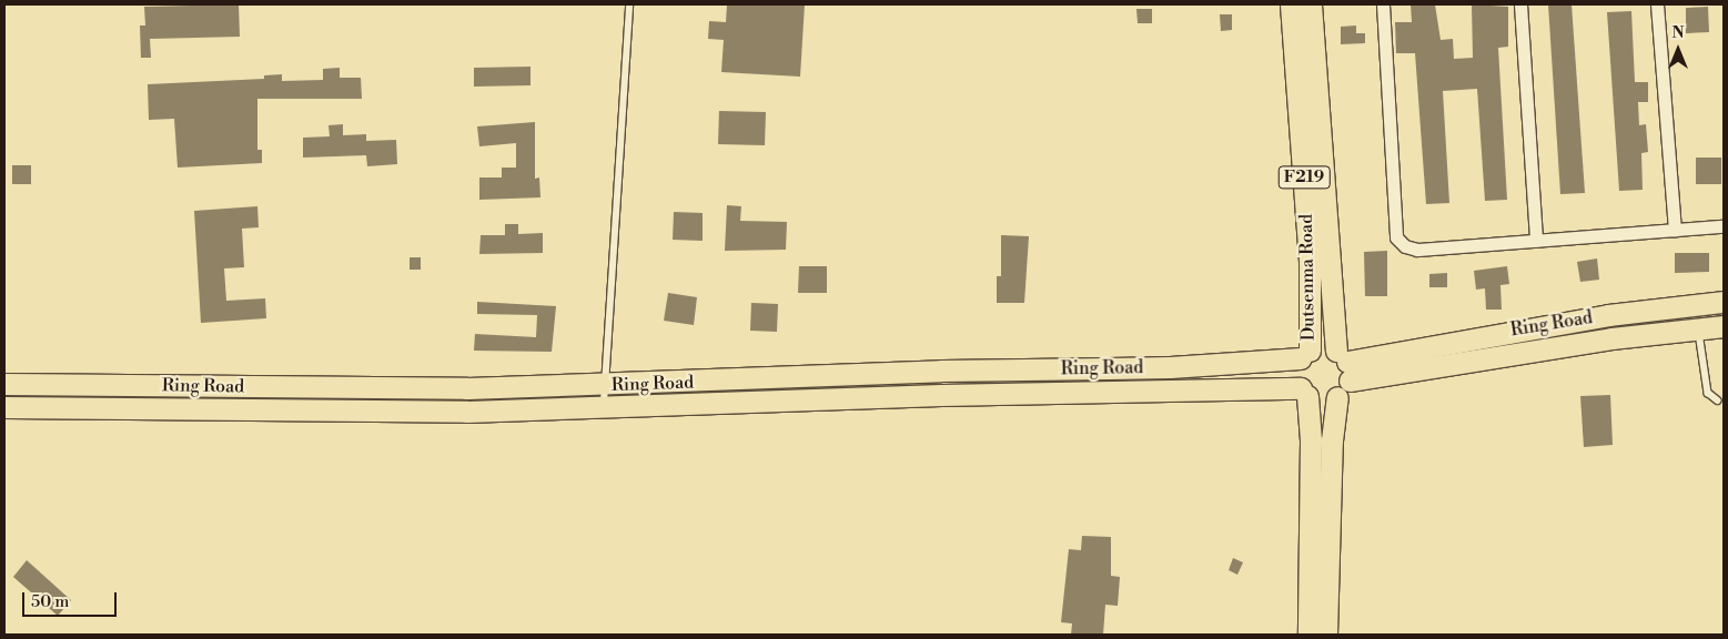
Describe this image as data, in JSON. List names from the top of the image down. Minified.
{"streets":{"main road":["F219","Dutsenma Road","Ring Road"]},"crossings":[["F219","Dutsenma Road"],["F219","Ring Road"],["Dutsenma Road","Ring Road"]],"scale_bar":"50 m","north":"top"}
